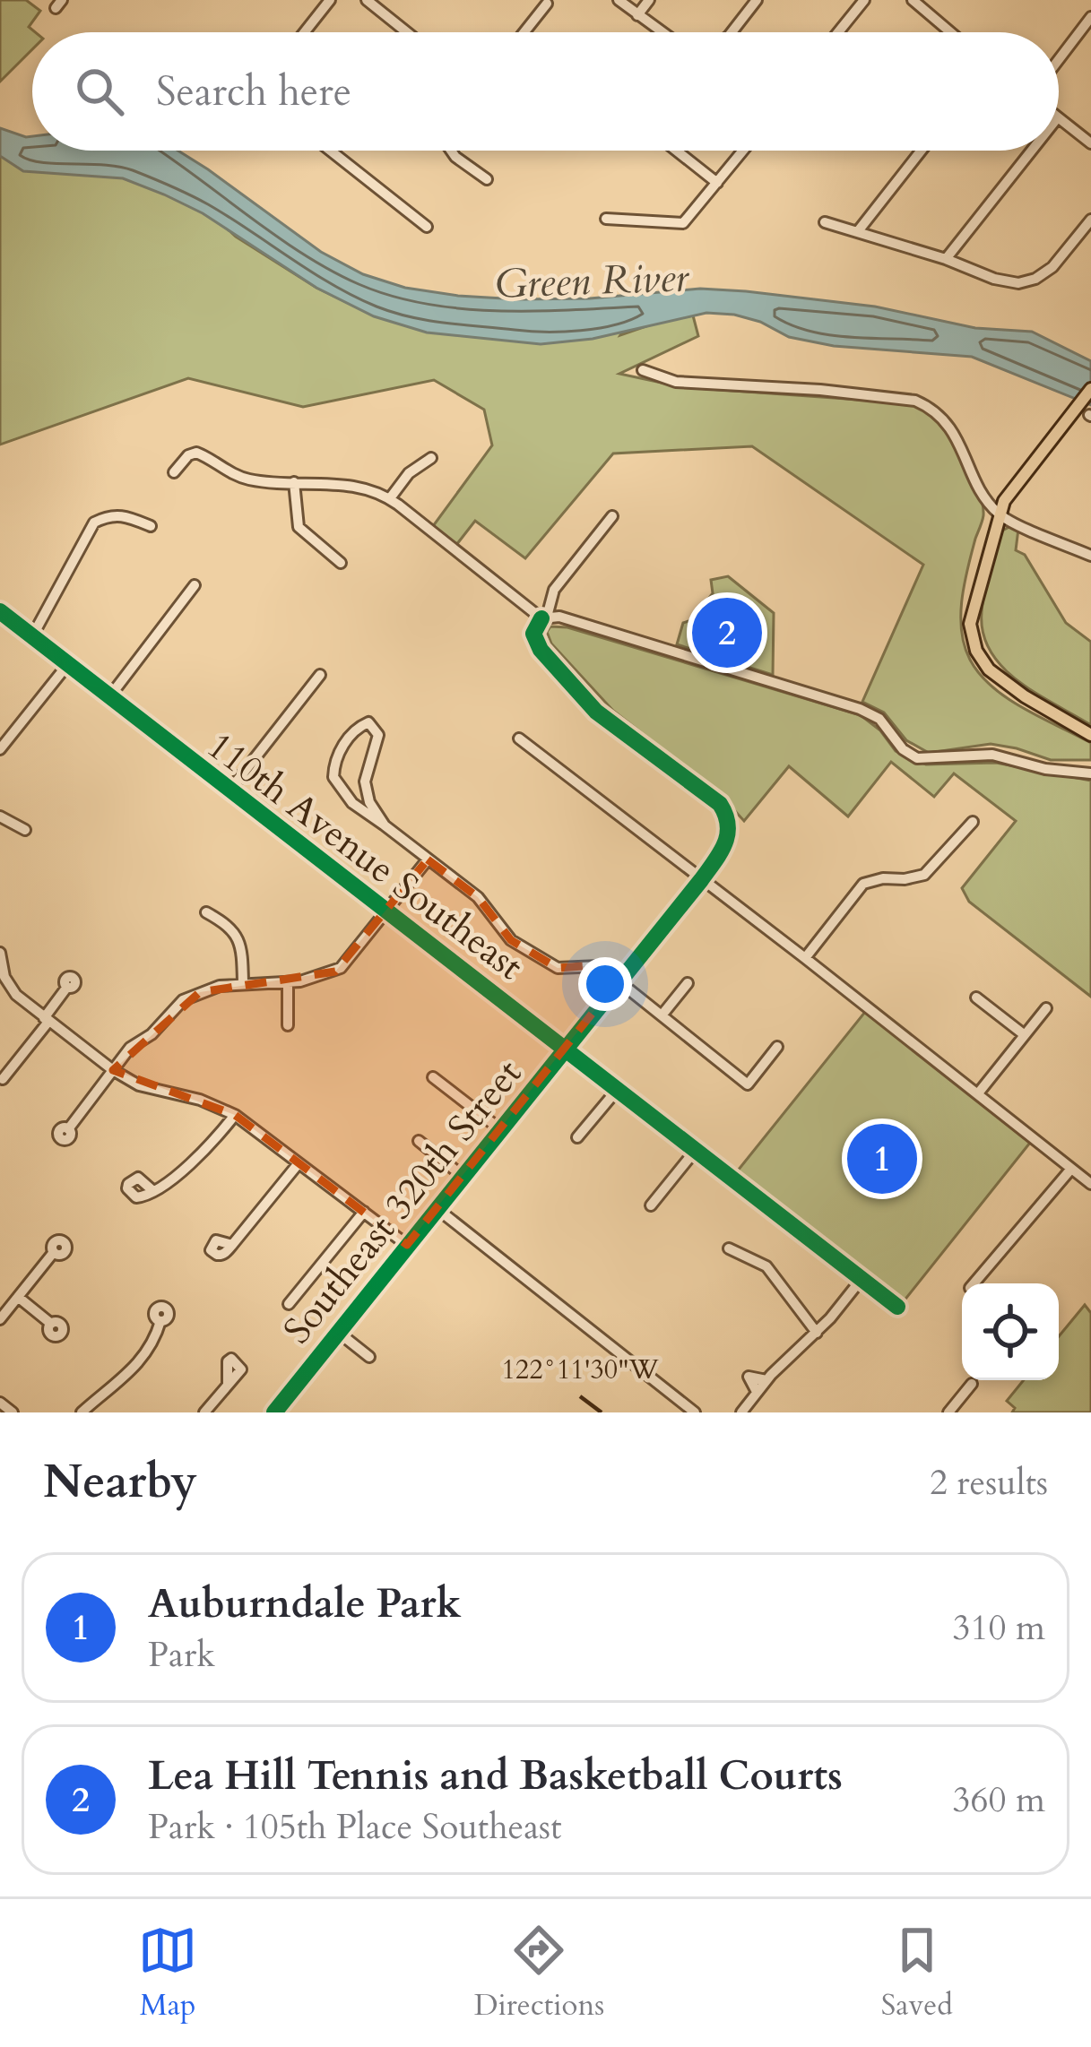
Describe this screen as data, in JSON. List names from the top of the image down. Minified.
{"streets":{"street":["110th Avenue Southeast","Southeast 320th Street"]},"crossings":[["110th Avenue Southeast","Southeast 320th Street"]],"water":["Green River"],"page":{"search":"Search here","pins":["2","1"],"heading":["Nearby","2 results"],"list":[{"mark":"1","name":"Auburndale Park","note":"Park","value":"310 m"},{"mark":"2","name":"Lea Hill Tennis and Basketball Courts","note":"Park · 105th Place Southeast","value":"360 m"}],"nav":["Map","Directions","Saved"]},"coordinates":["122°11'30\"W"]}
